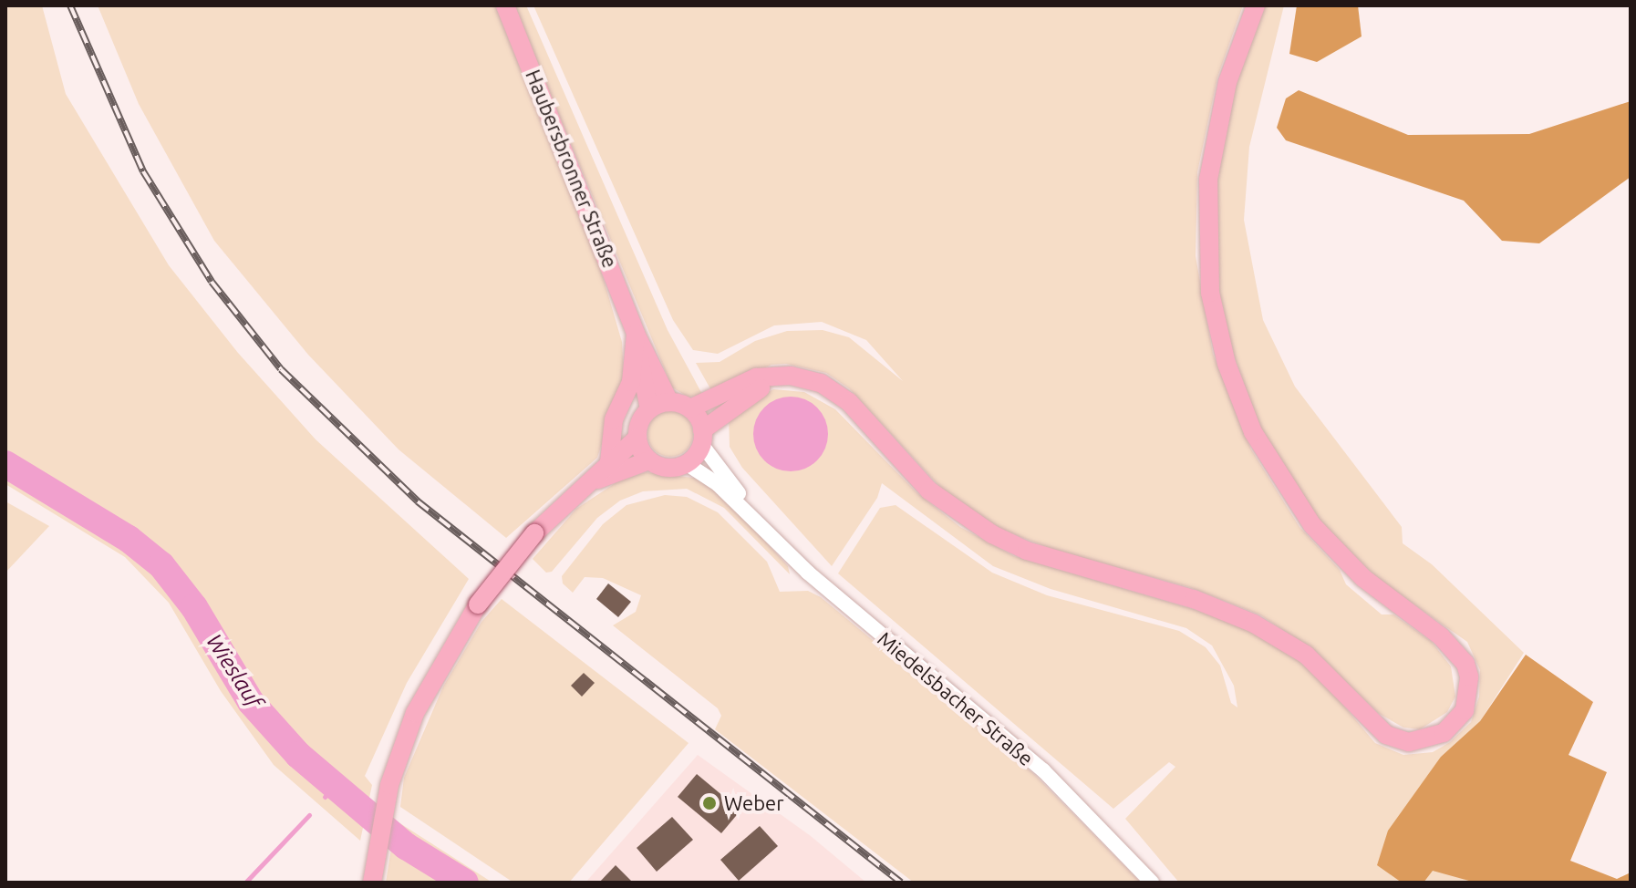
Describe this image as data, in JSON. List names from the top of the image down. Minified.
{"streets":{"main road":["Haubersbronner Straße"],"street":["Miedelsbacher Straße"]},"water":["Wieslauf"],"places":["Weber"]}
